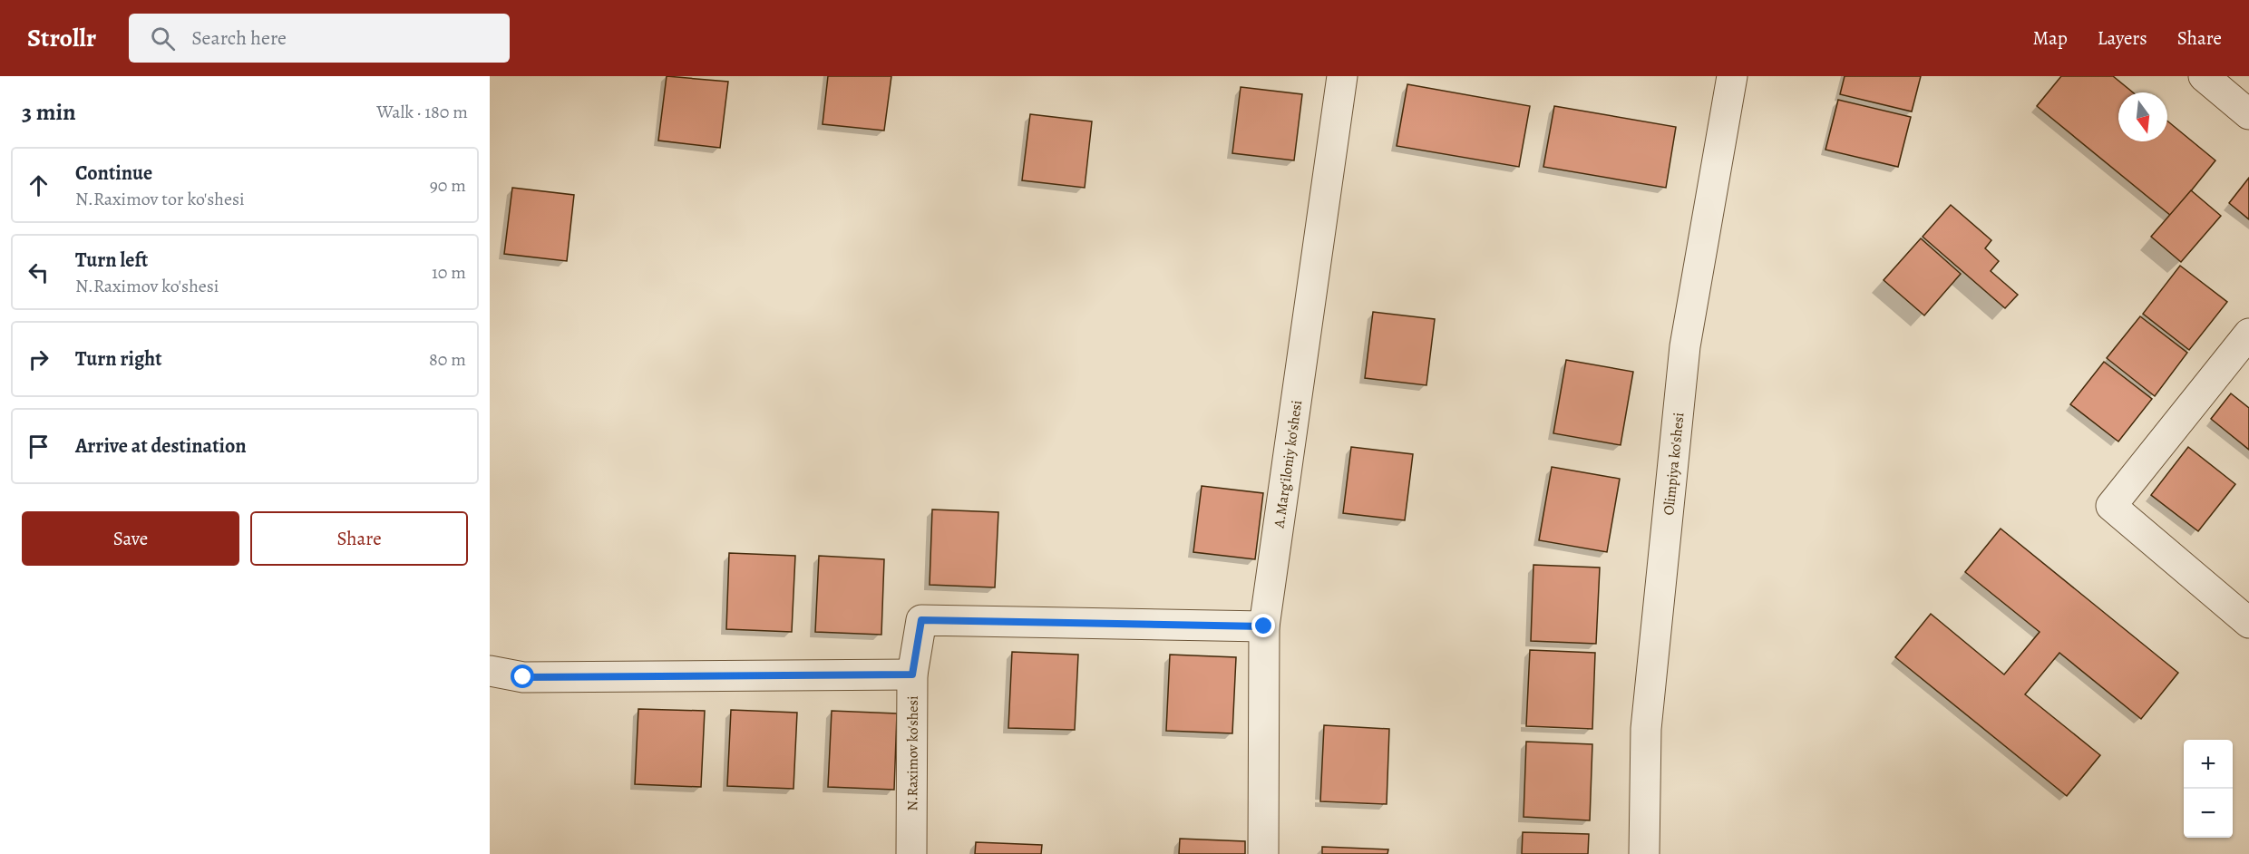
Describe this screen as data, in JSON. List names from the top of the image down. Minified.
{"streets":{"street":["Olimpiya ko'shesi","A.Marg'iloniy ko'shesi","N.Raximov ko'shesi"]},"crossings":[["A.Marg'iloniy ko'shesi","N.Raximov ko'shesi"]],"north":"bottom","page":{"header":"Strollr","search":"Search here","nav":["Map","Layers","Share"],"heading":["3 min","Walk · 180 m"],"list":[["Continue","N.Raximov tor ko'shesi","90 m"],["Turn left","N.Raximov ko'shesi","10 m"],["Turn right","80 m"],"Arrive at destination"],"buttons":["Save","Share"],"map_buttons":["+","−"]}}
